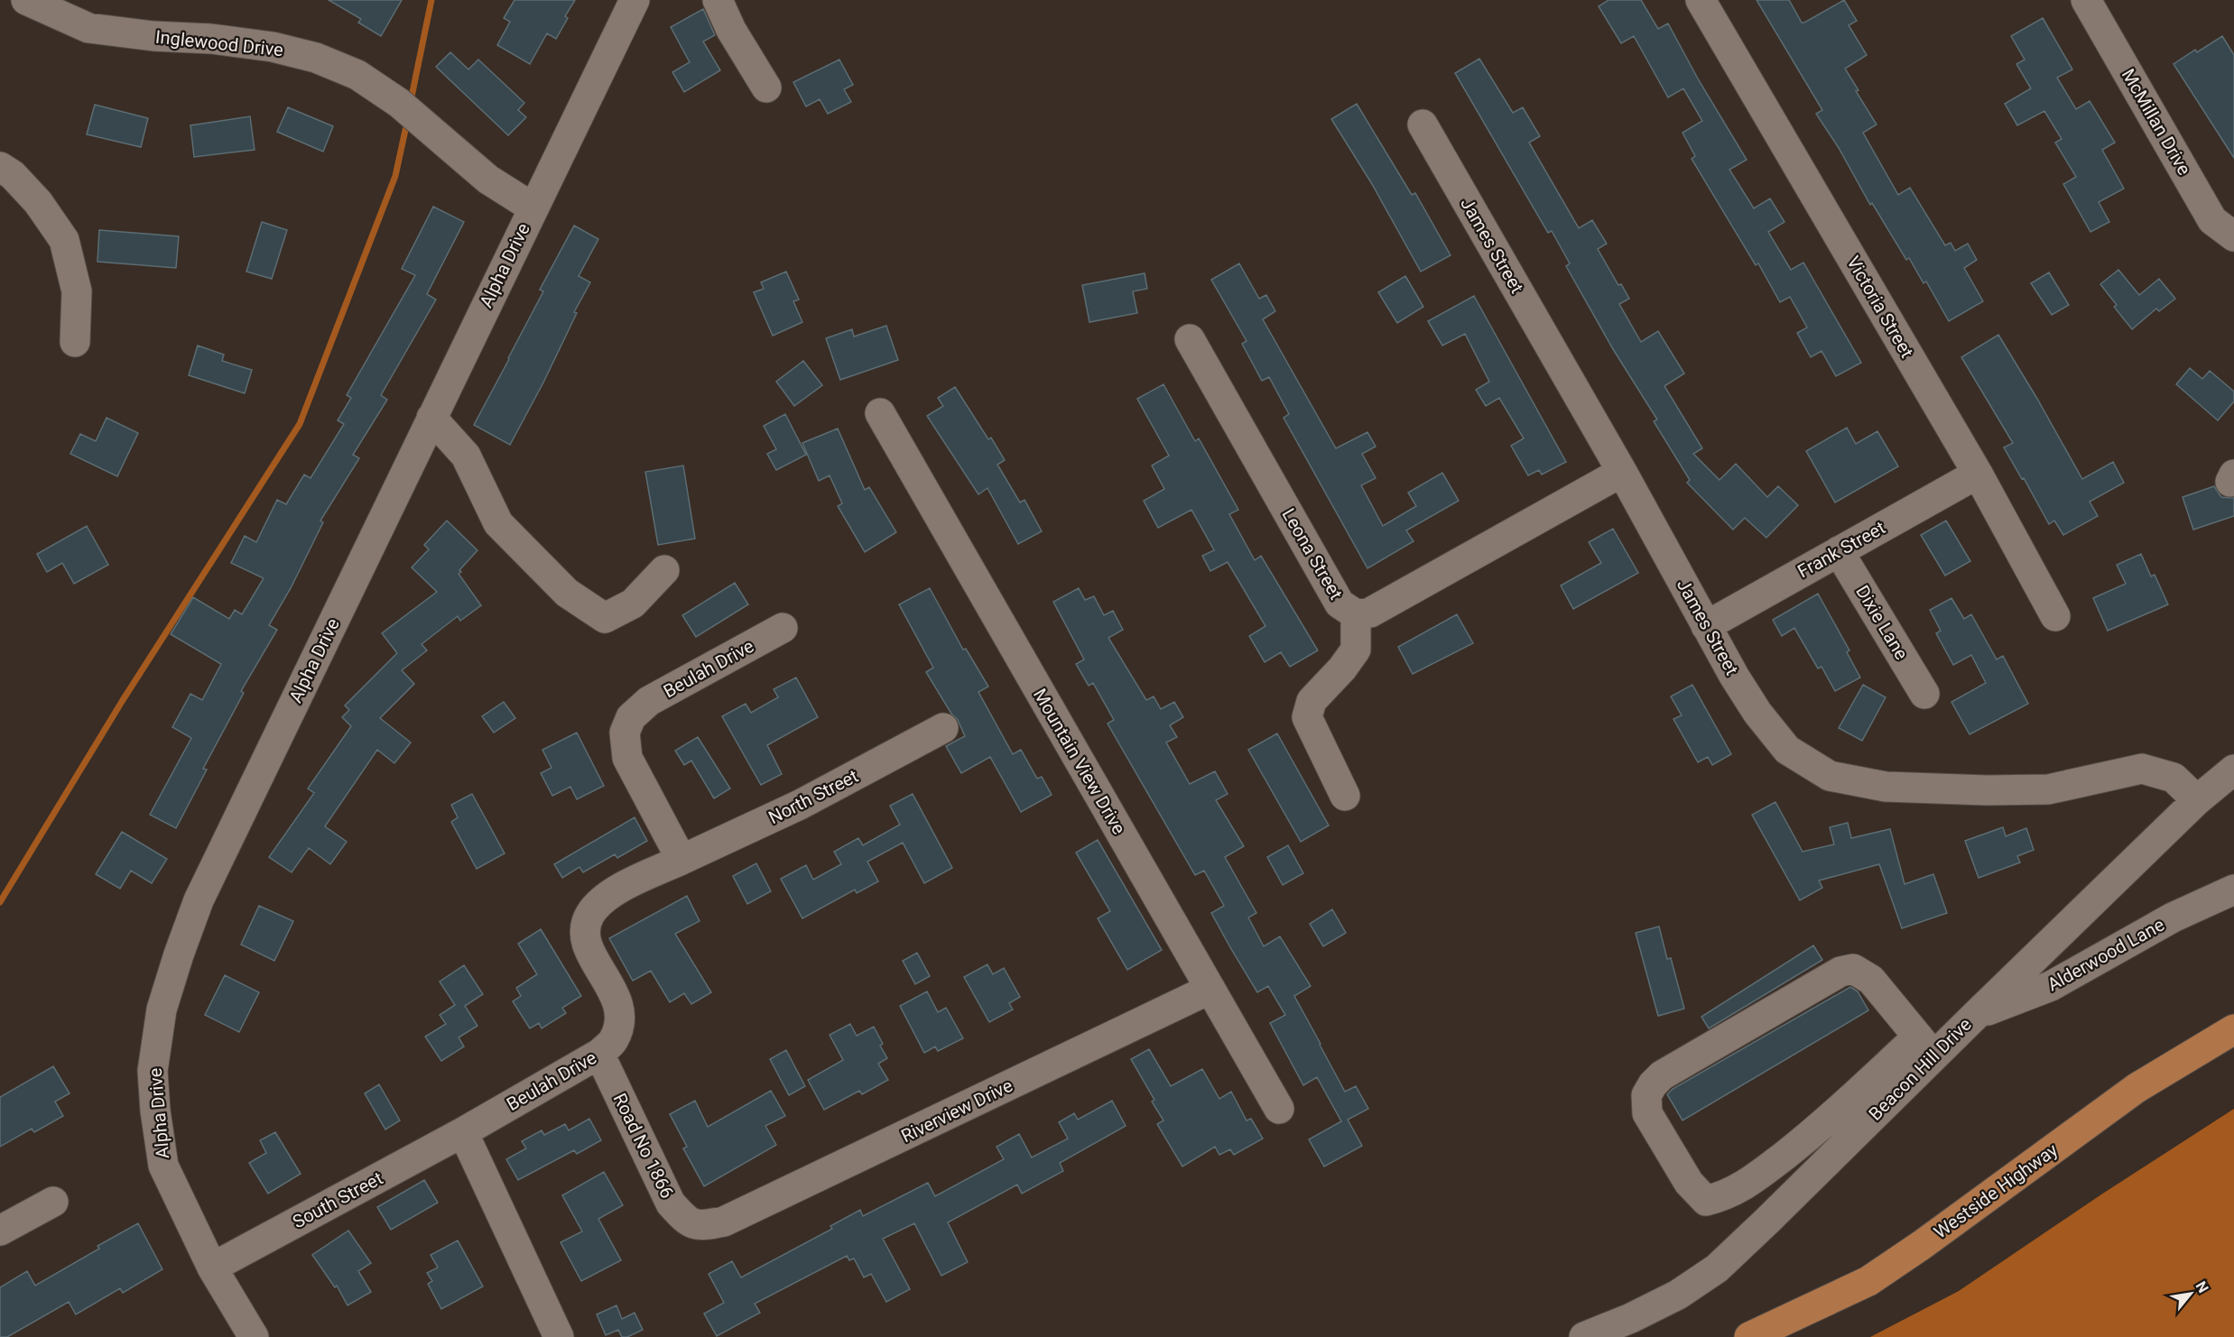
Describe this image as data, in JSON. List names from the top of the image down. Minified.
{"streets":{"main road":["Westside Highway"],"street":["Inglewood Drive","McMillan Drive","James Street","Alpha Drive","Victoria Street","Frank Street","Leona Street","Dixie Lane","Beulah Drive","Mountain View Drive","North Street","Alderwood Lane","Beacon Hill Drive","Riverview Drive","Road No 1866","South Street"]},"crossings":[["Inglewood Drive","Alpha Drive"],["James Street","Frank Street"],["James Street","Leona Street"],["James Street","Beacon Hill Drive"],["Alpha Drive","South Street"],["Victoria Street","Frank Street"],["Frank Street","Dixie Lane"],["Beulah Drive","North Street"],["Beulah Drive","Road No 1866"],["Beulah Drive","South Street"],["Mountain View Drive","Riverview Drive"],["Alderwood Lane","Beacon Hill Drive"],["Riverview Drive","Road No 1866"]],"north":"top right"}
